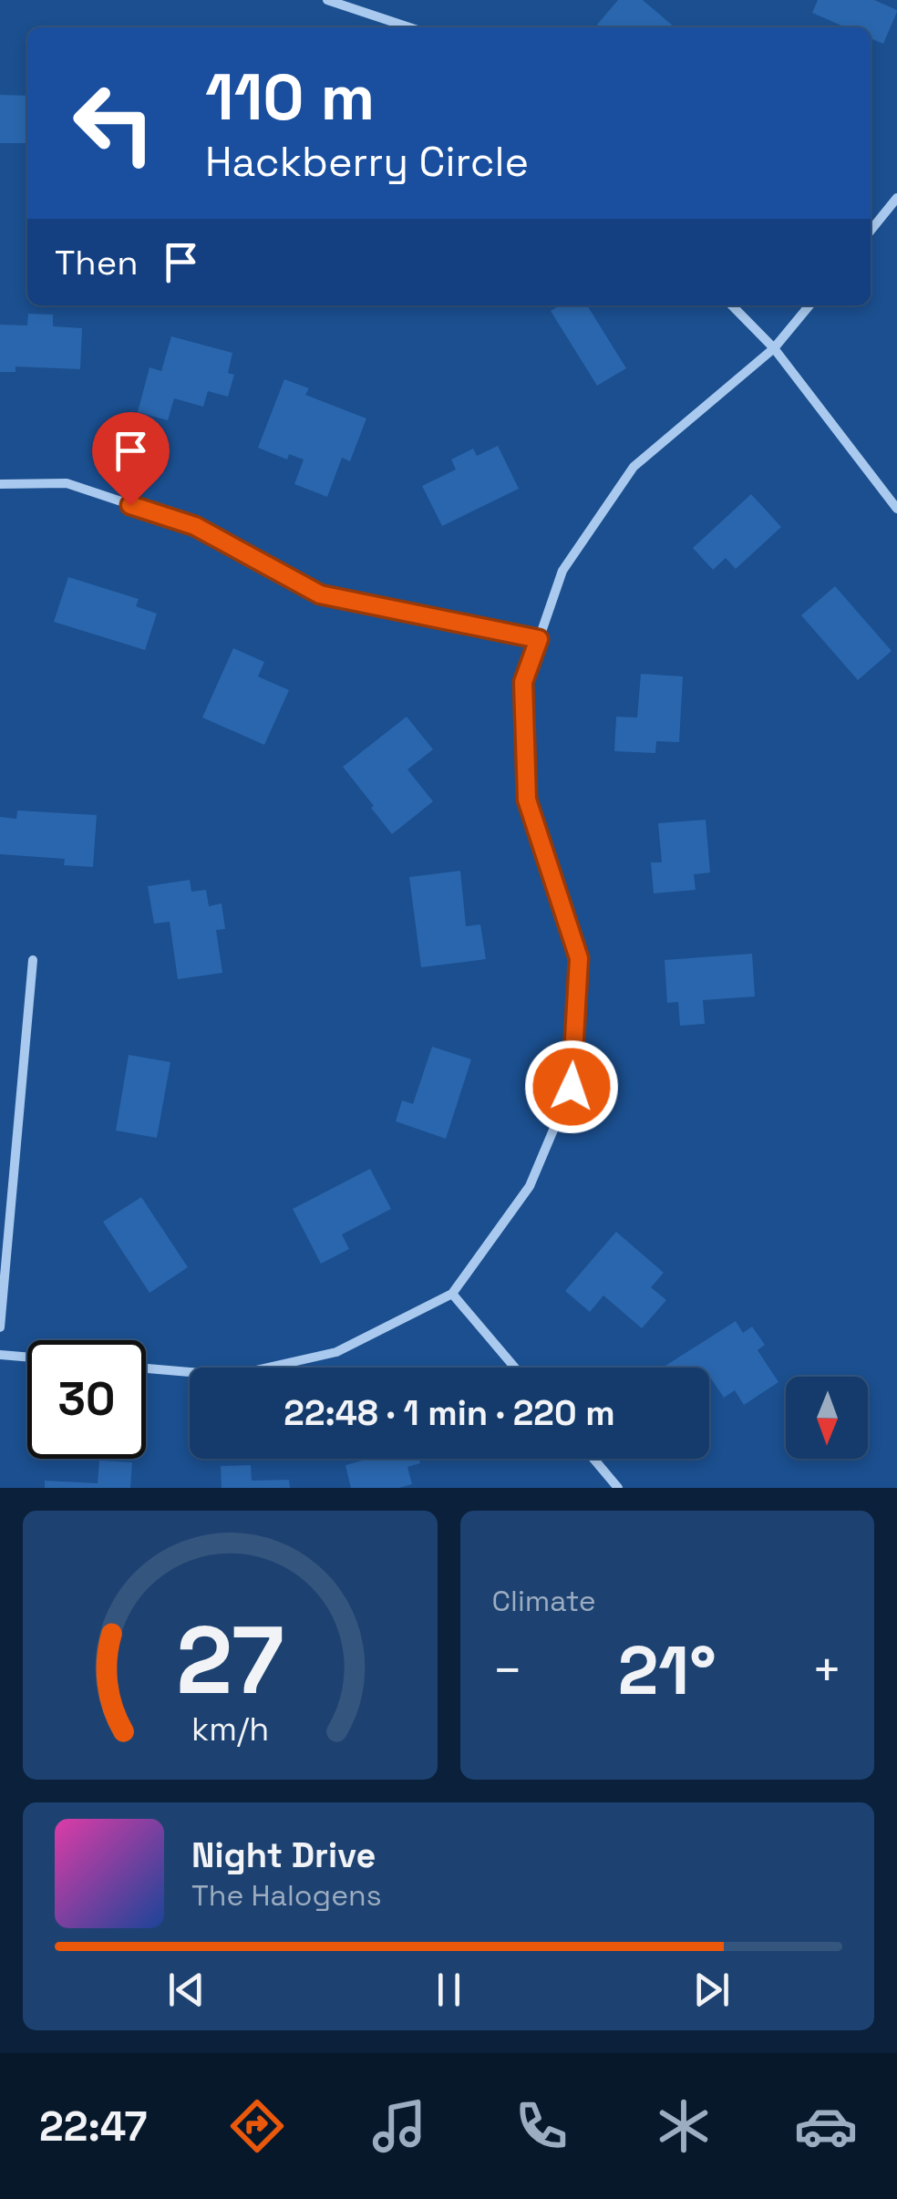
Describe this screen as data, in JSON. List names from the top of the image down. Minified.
{"north":"bottom","page":{"turn":["110 m","Hackberry Circle"],"then":"Then","limit":"30","trip":"22:48 · 1 min · 220 m","tile":"Climate","heat":["−","21°","+"],"song":["Night Drive","The Halogens"],"tabs":"22:47","gauge":["27","km/h"]}}
